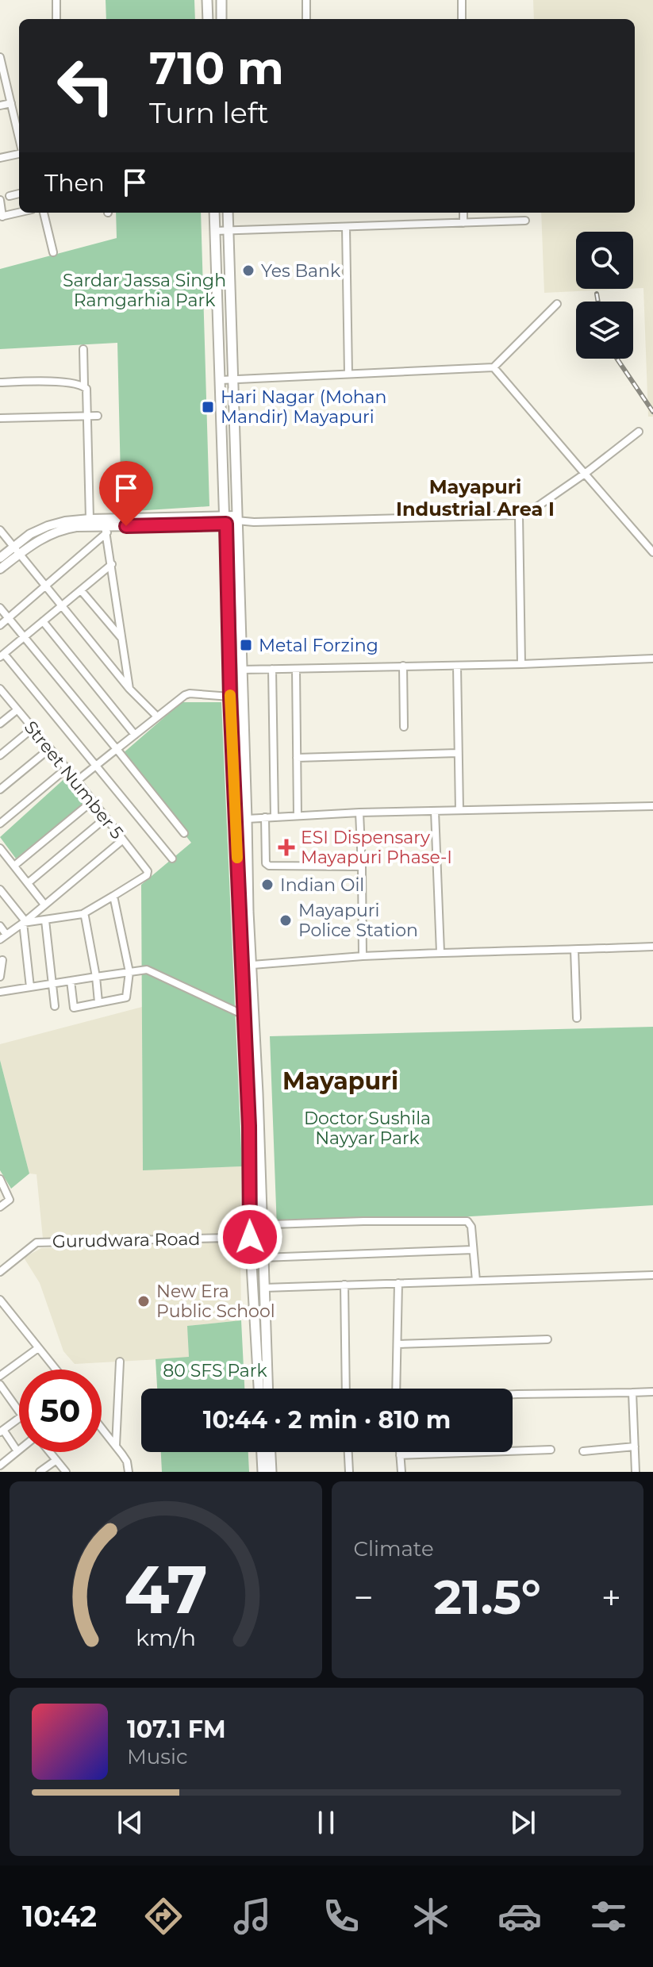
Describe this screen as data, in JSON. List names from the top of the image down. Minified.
{"streets":{"street":["Street Number 5","Gurudwara Road"]},"districts":["Mayapuri Industrial Area I","Mayapuri"],"parks":["Sardar Jassa Singh Ramgarhia Park","Doctor Sushila Nayyar Park","80 SFS Park"],"places":{"other":["Yes Bank","Indian Oil","Mayapuri Police Station","New Era Public School"],"transit":["Hari Nagar (Mohan Mandir) Mayapuri","Metal Forzing"],"health":["ESI Dispensary Mayapuri Phase-I"]},"page":{"turn":["710 m","Turn left"],"then":"Then","limit":"50","trip":"10:44 · 2 min · 810 m","tile":"Climate","heat":["−","21.5°","+"],"song":["107.1 FM","Music"],"tabs":"10:42","gauge":["47","km/h"]}}
